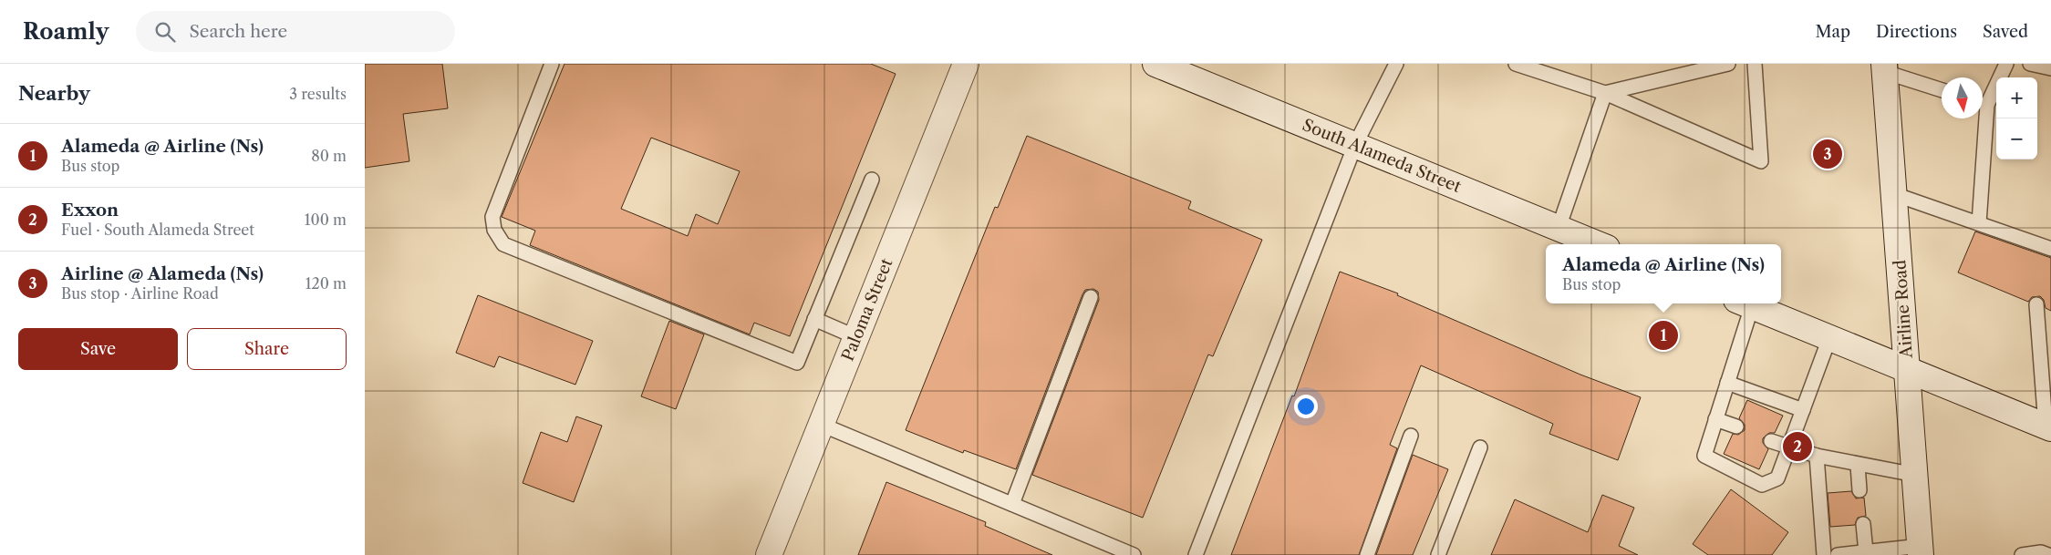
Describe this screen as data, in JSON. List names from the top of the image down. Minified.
{"streets":{"main road":["South Alameda Street","Airline Road","Paloma Street"]},"north":"bottom","page":{"header":"Roamly","search":"Search here","nav":["Map","Directions","Saved"],"heading":["Nearby","3 results"],"map_buttons":["+","−"],"list":[{"mark":"1","name":"Alameda @ Airline (Ns)","note":"Bus stop","value":"80 m"},{"mark":"2","name":"Exxon","note":"Fuel · South Alameda Street","value":"100 m"},{"mark":"3","name":"Airline @ Alameda (Ns)","note":"Bus stop · Airline Road","value":"120 m"}],"pins":["3","1","2"],"popup":["Alameda @ Airline (Ns)","Bus stop"],"buttons":["Save","Share"]}}
